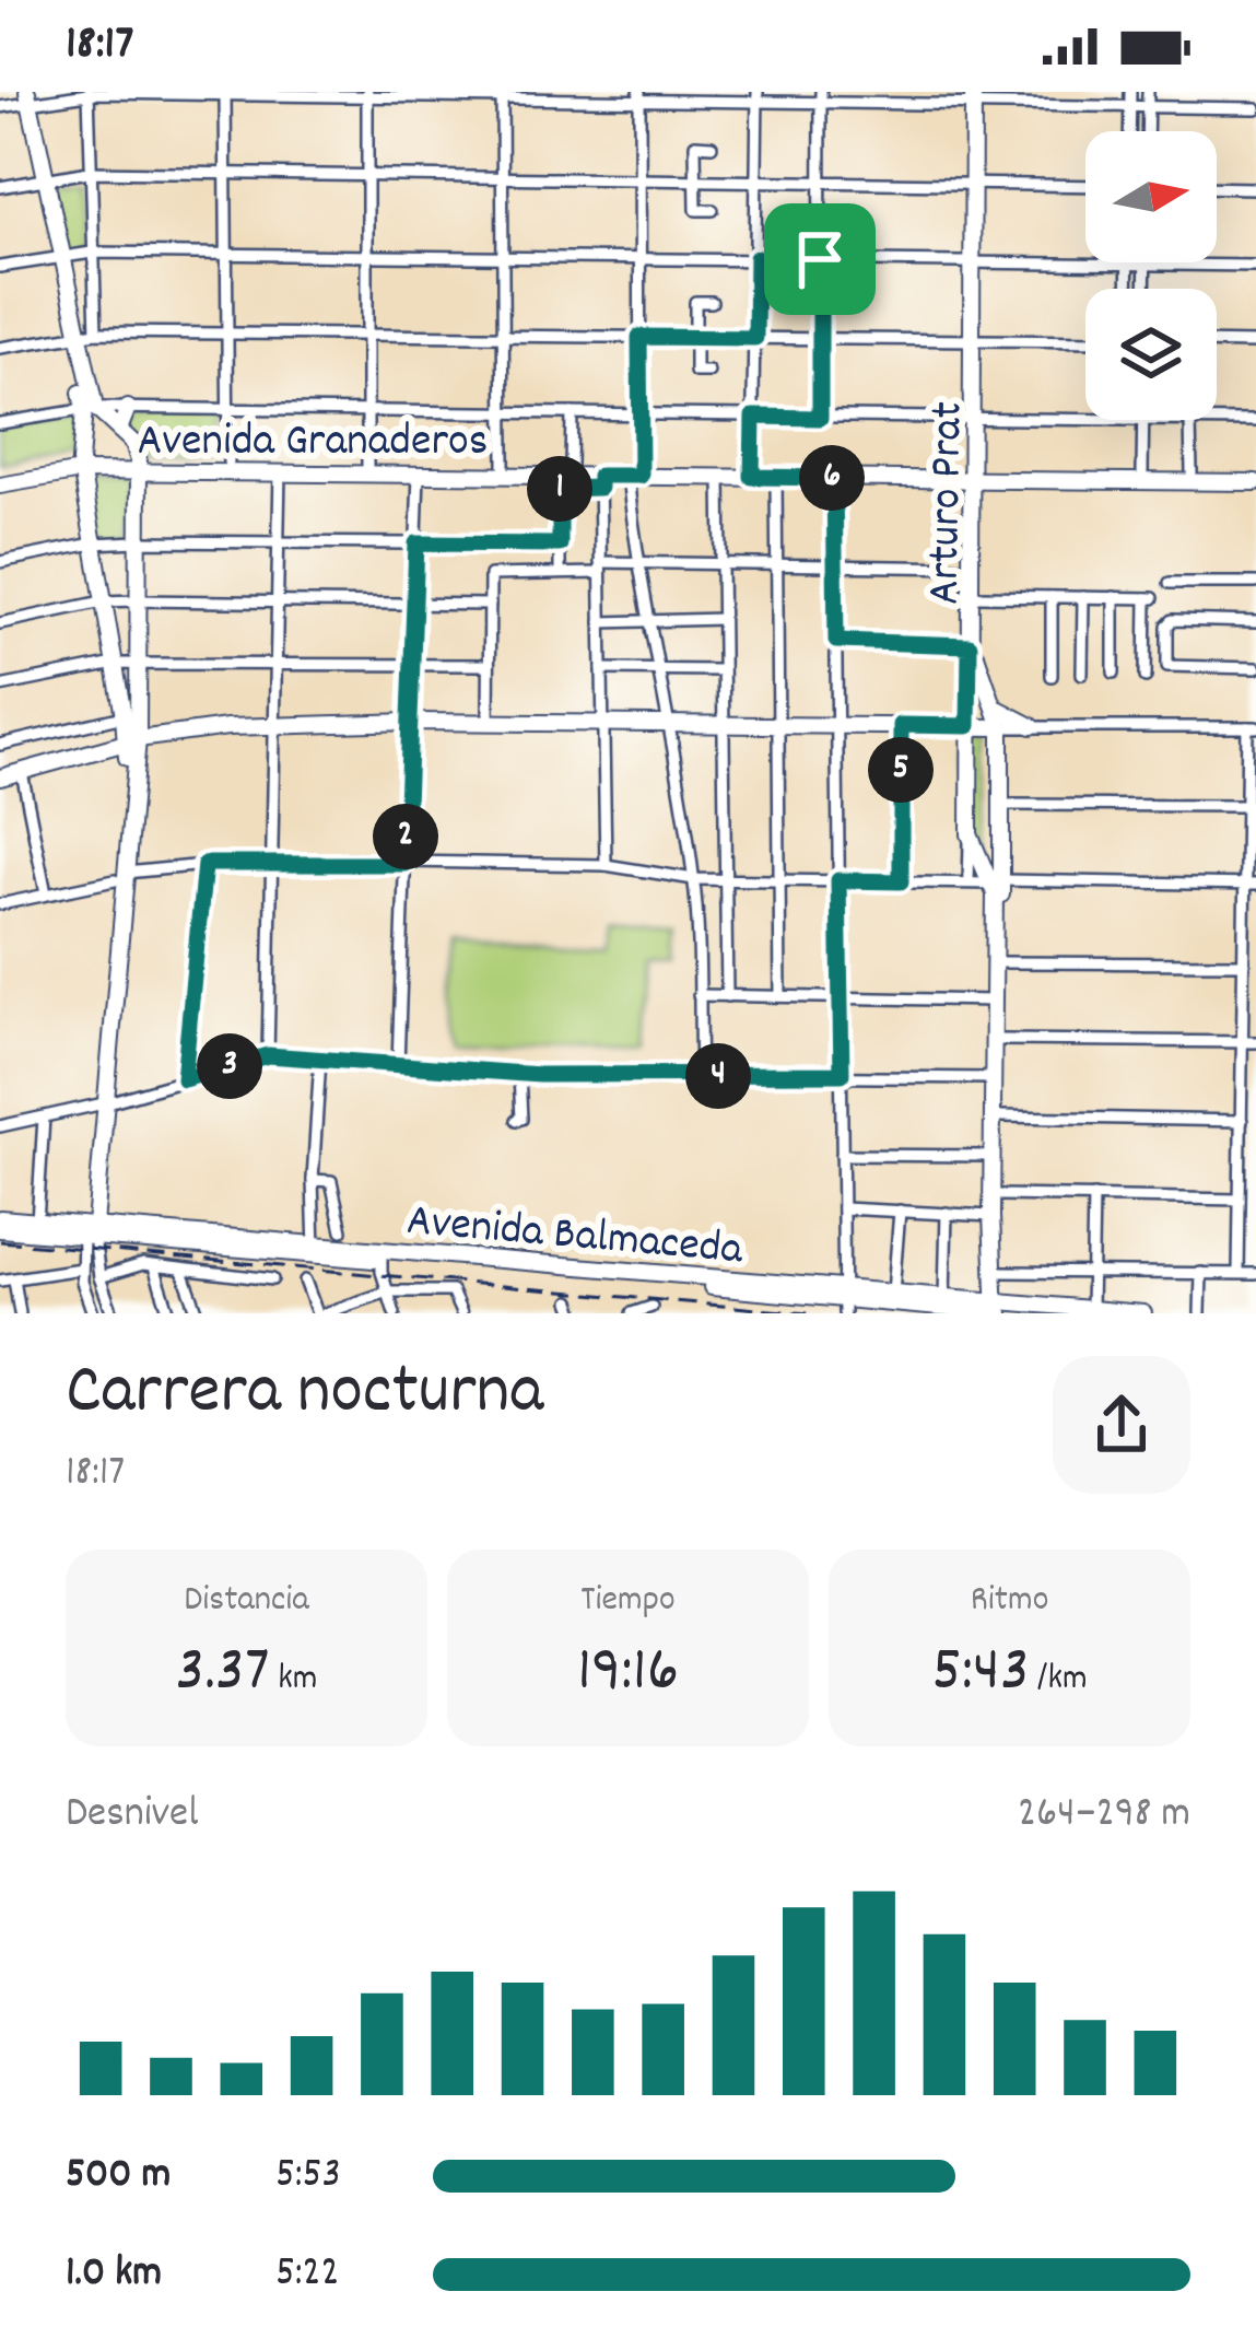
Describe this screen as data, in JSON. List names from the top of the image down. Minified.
{"streets":{"main road":["Avenida Granaderos","Arturo Prat","Avenida Balmaceda"]},"crossings":[["Avenida Granaderos","Arturo Prat"],["Arturo Prat","Avenida Balmaceda"]],"north":"right","page":{"status":"18:17","pins":["6","1","5","2","3","4"],"heading":["Carrera nocturna","18:17"],"stats":[["Distancia","3.37 km"],["Tiempo","19:16"],["Ritmo","5:43 /km"]],"chart":["Desnivel","264–298 m"],"list":[{"name":"500 m","note":"5:53"},{"name":"1.0 km","note":"5:22"}]}}
